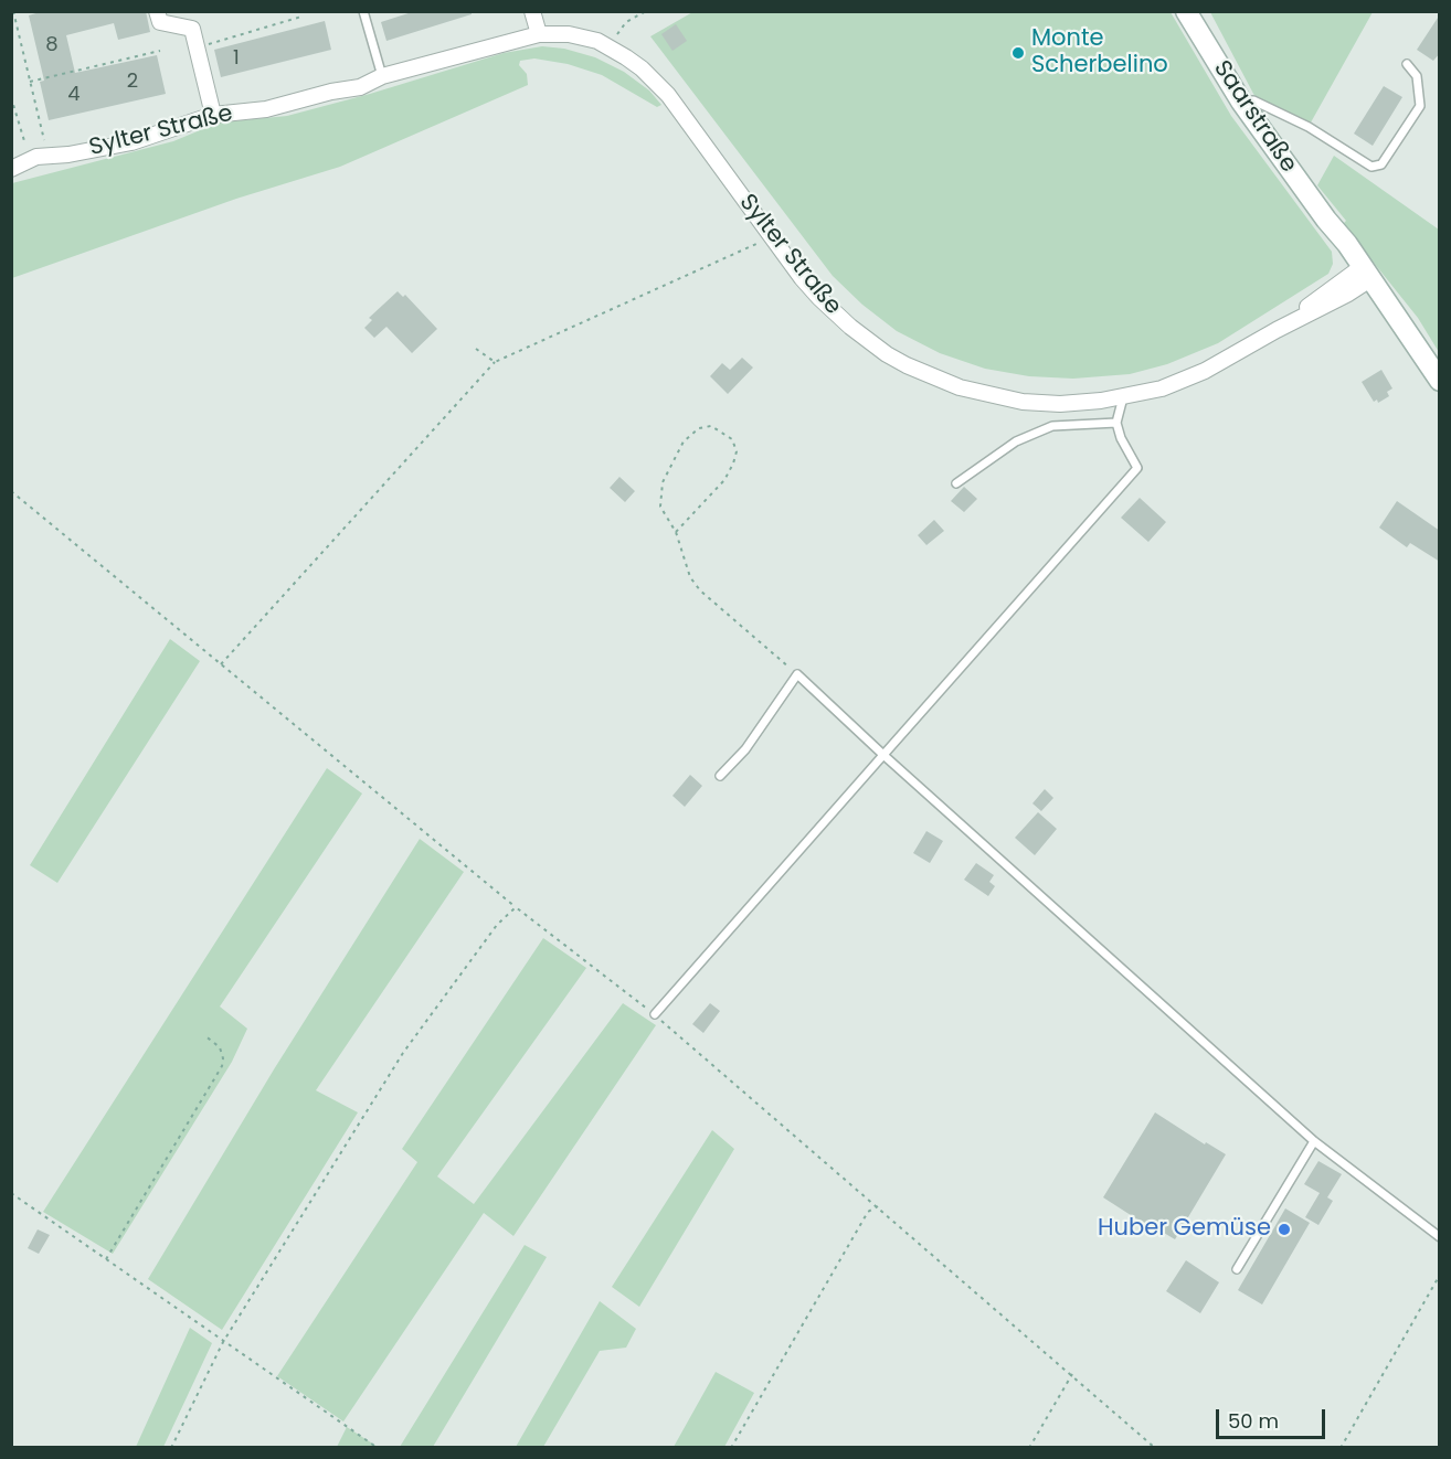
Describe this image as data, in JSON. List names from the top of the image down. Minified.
{"streets":{"main road":["Saarstraße"],"street":["Sylter Straße"]},"crossings":[["Saarstraße","Sylter Straße"]],"places":["Monte Scherbelino","Huber Gemüse"],"house_numbers":["8","1","2","4"],"scale_bar":"50 m"}
